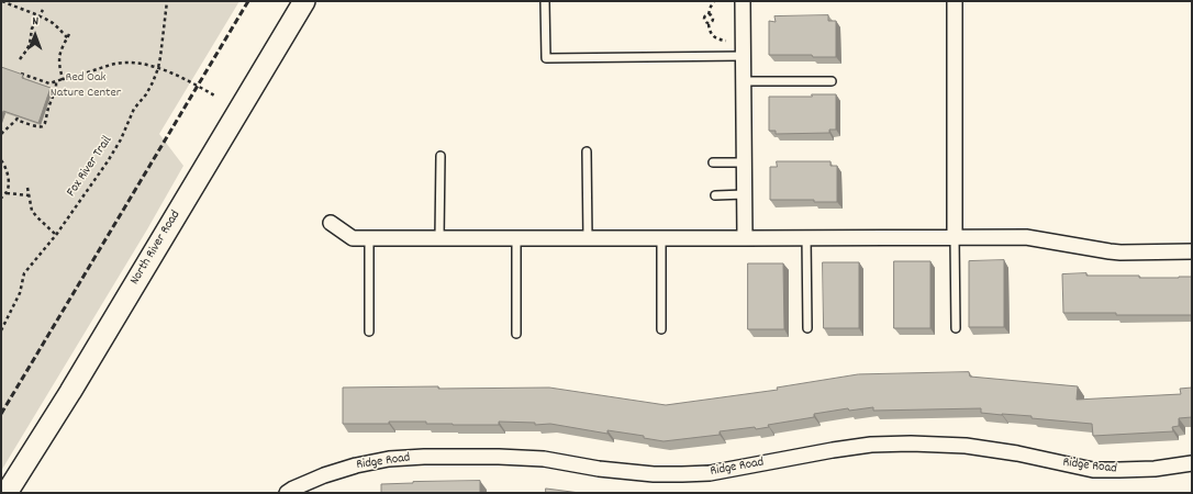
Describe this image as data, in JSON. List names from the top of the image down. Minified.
{"streets":{"main road":["North River Road"],"street":["Ridge Road"],"path":["Fox River Trail"]},"parks":["Red Oak Nature Center"],"north":"top"}
